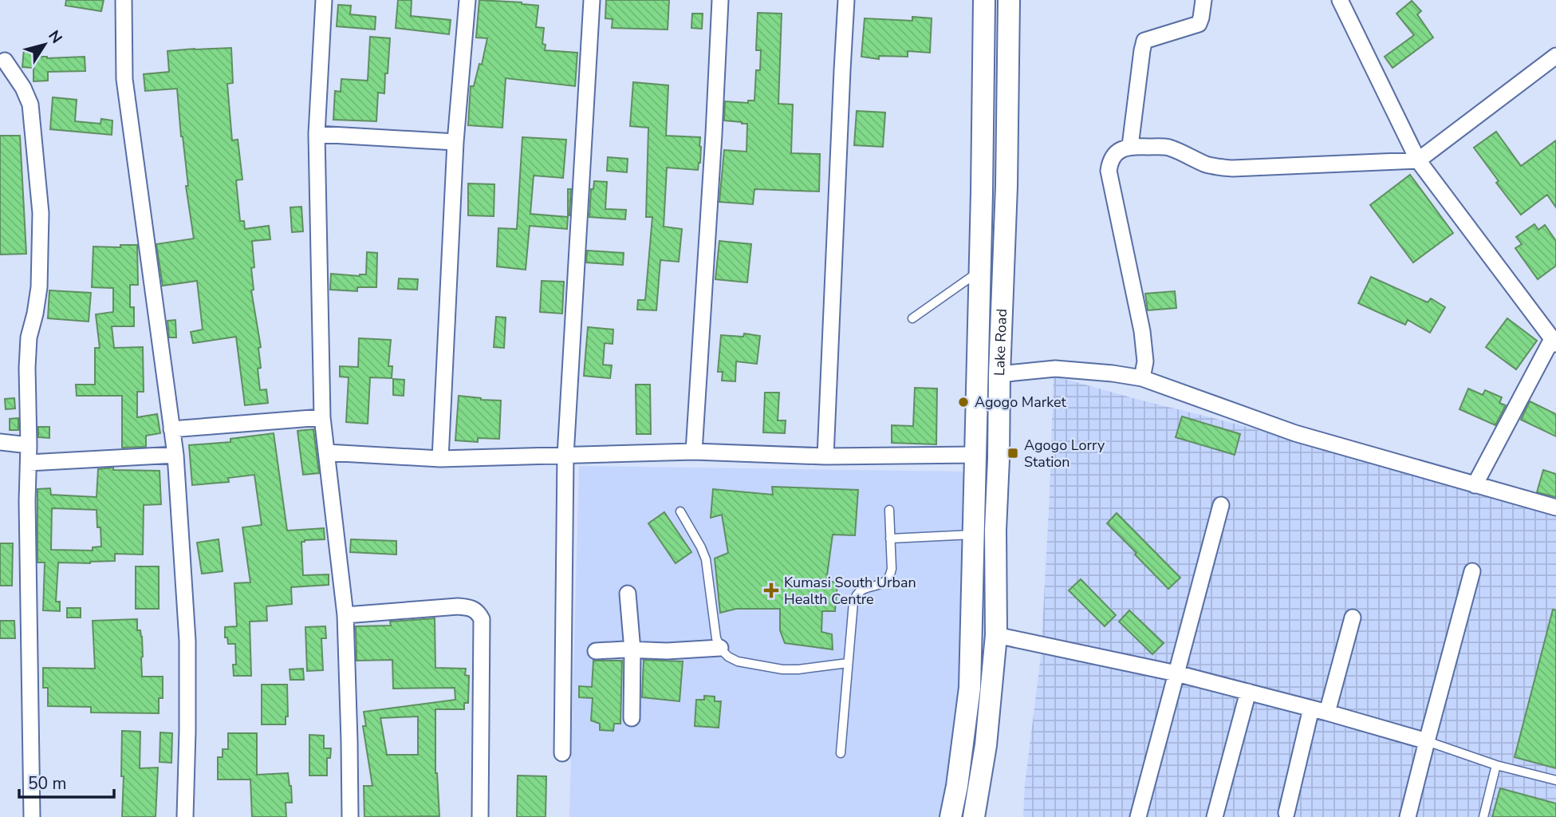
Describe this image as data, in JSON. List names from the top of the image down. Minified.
{"streets":{"main road":["Lake Road"]},"places":{"other":["Agogo Market"],"transit":["Agogo Lorry Station"],"health":["Kumasi South Urban Health Centre"]},"scale_bar":"50 m","north":"top right"}
